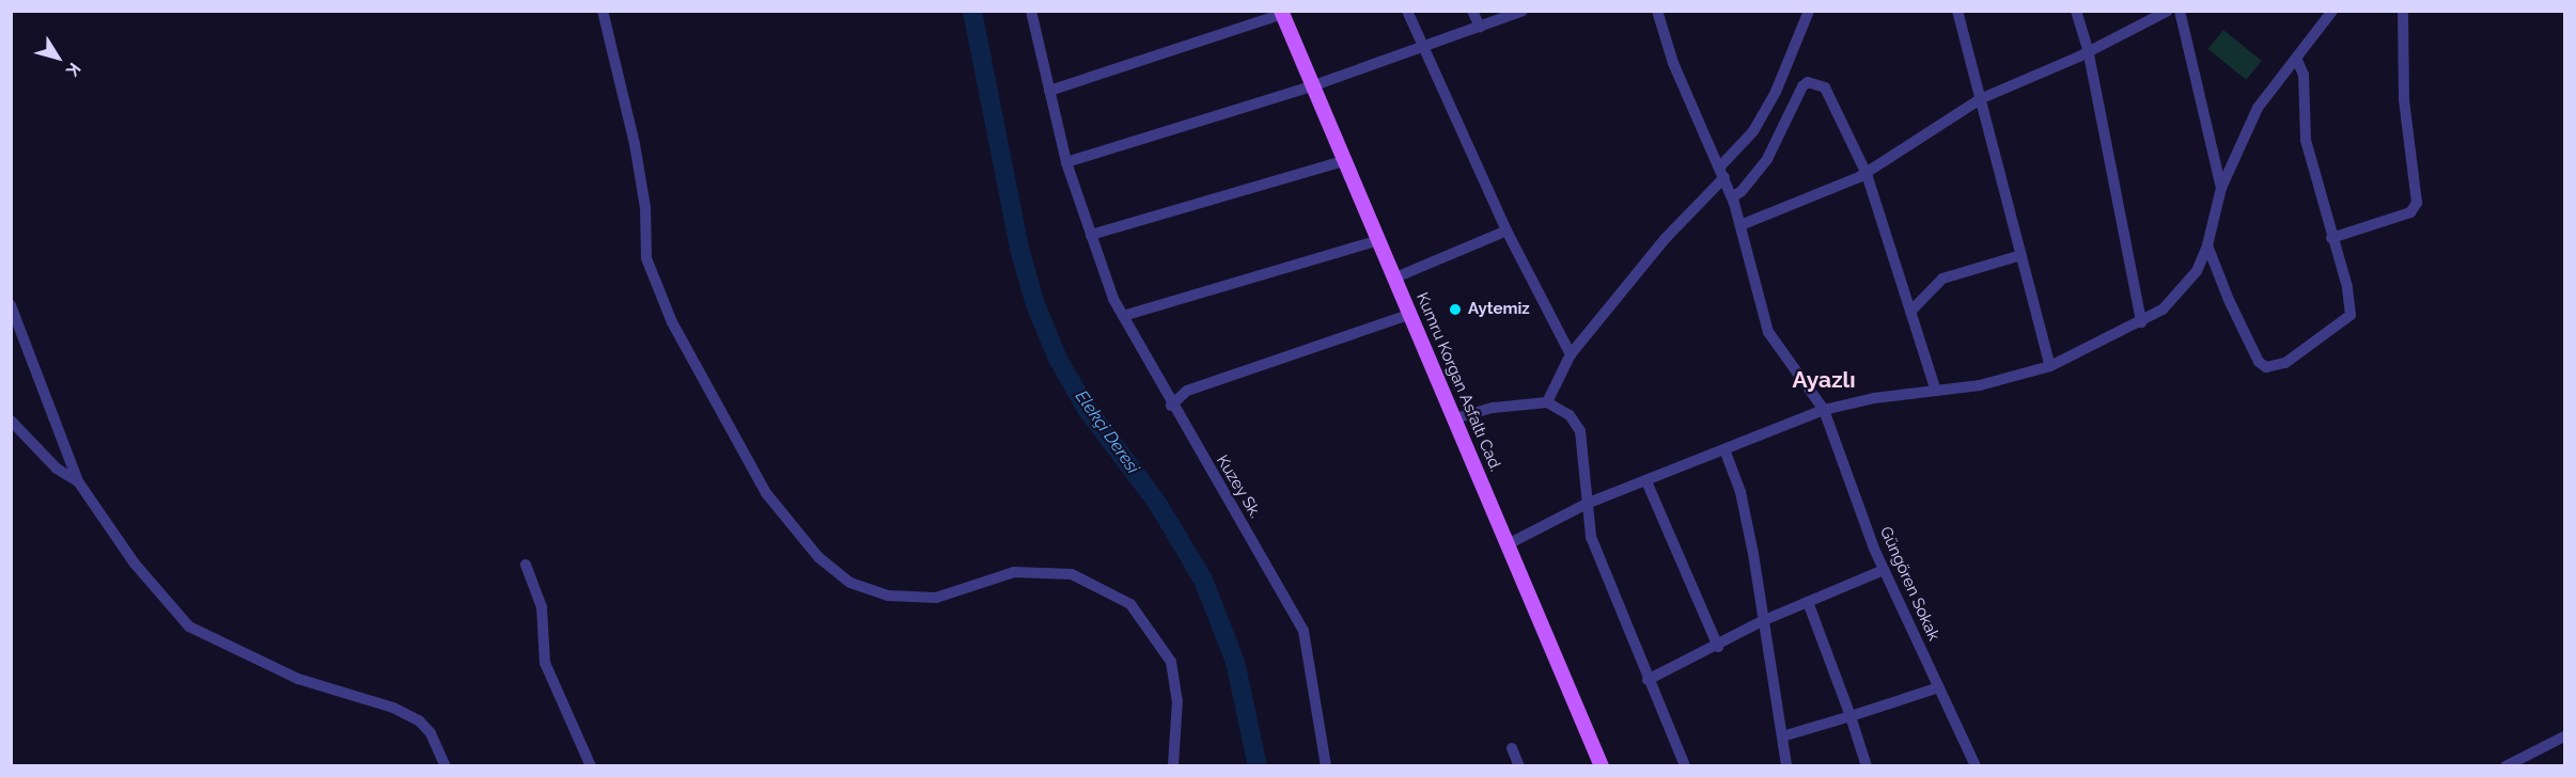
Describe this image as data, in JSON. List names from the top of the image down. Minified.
{"streets":{"main road":["Kumru Korgan Asfaltı Cad."],"street":["Kuzey Sk.","Güngören Sokak"]},"districts":["Ayazlı"],"water":["Elekçi Deresi"],"places":["Aytemiz"],"north":"bottom right"}
